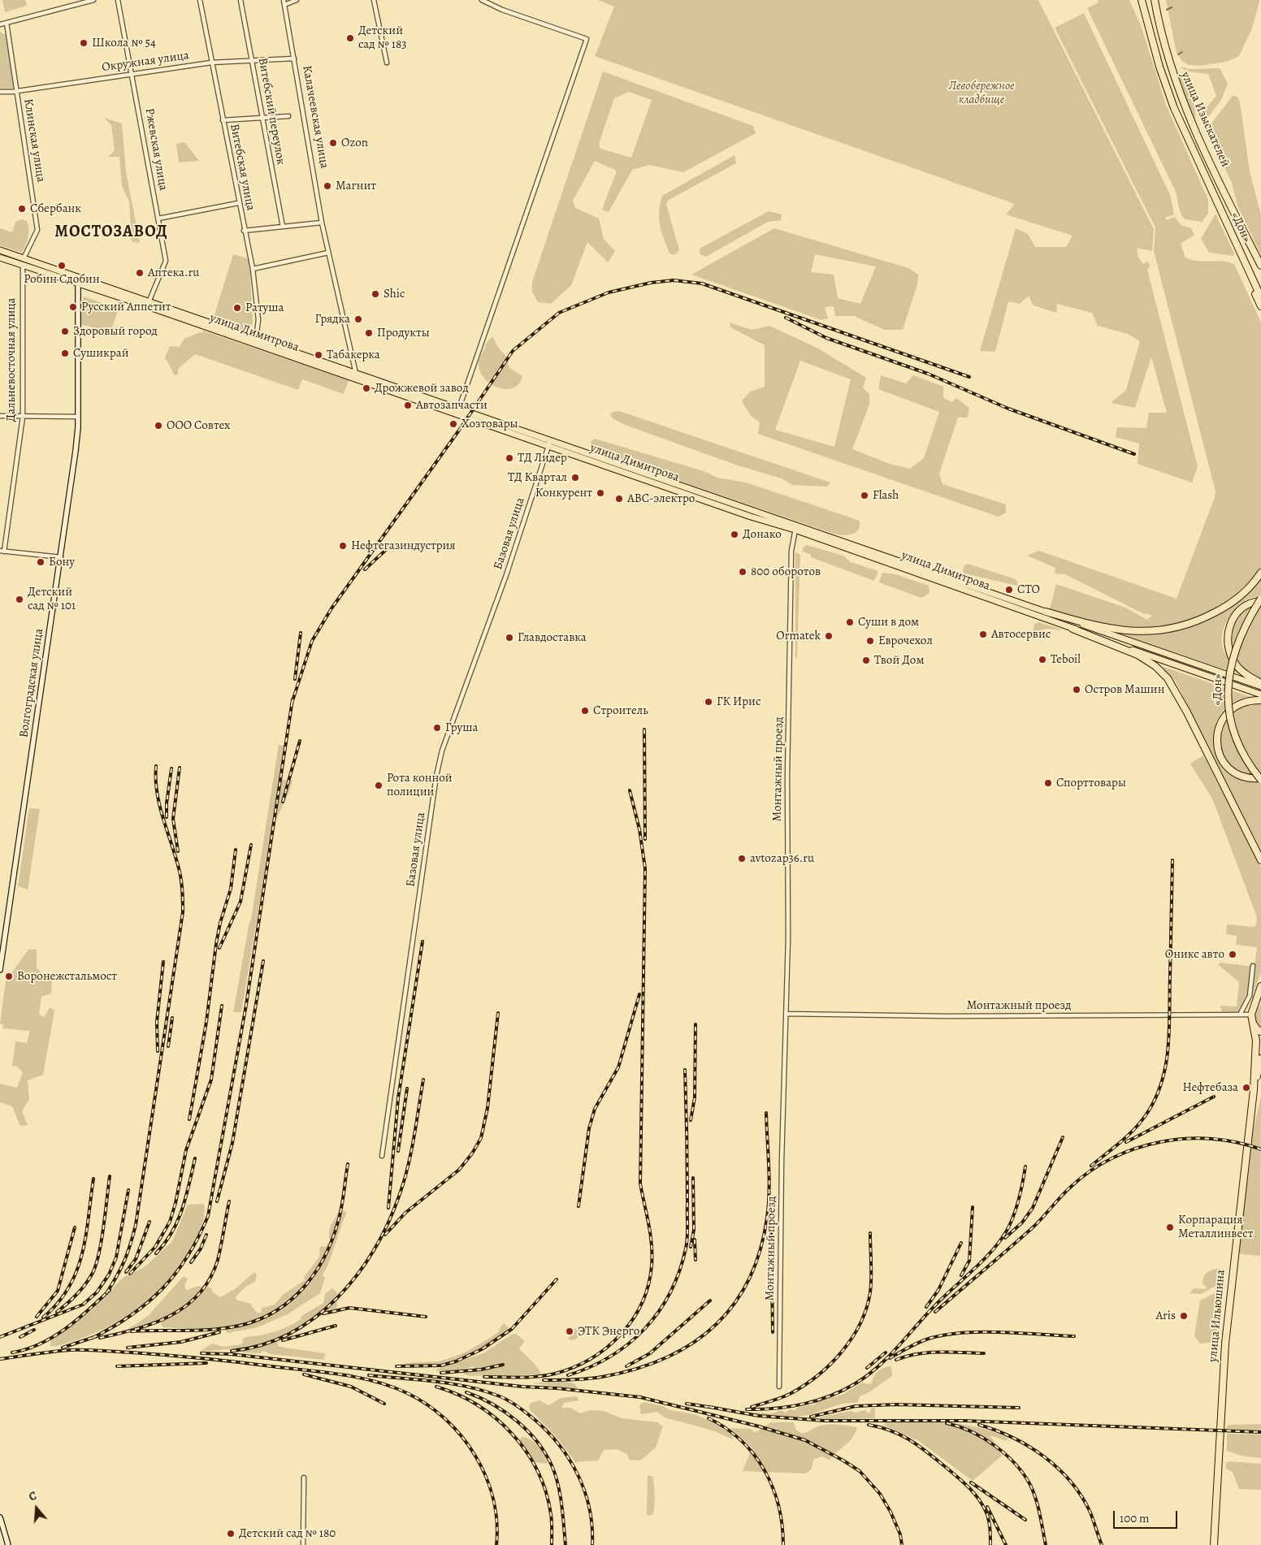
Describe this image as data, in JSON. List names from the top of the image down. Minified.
{"streets":{"highway":["улица Изыскателей","«Дон»","улица Ильюшина"],"main road":["улица Димитрова","Волгоградская улица"],"street":["Окружная улица","Витебский переулок","Калачеевская улица","Клинская улица","Ржевская улица","Витебская улица","Дальневосточная улица","Базовая улица","Монтажный проезд"]},"crossings":[["Окружная улица","Витебский переулок"],["Окружная улица","Калачеевская улица"],["Окружная улица","Клинская улица"],["Окружная улица","Ржевская улица"],["Окружная улица","Витебская улица"],["Калачеевская улица","улица Димитрова"],["улица Изыскателей","«Дон»"],["Клинская улица","улица Димитрова"],["Ржевская улица","улица Димитрова"],["Витебская улица","улица Димитрова"],["улица Димитрова","Дальневосточная улица"],["улица Димитрова","Базовая улица"],["улица Димитрова","Волгоградская улица"],["улица Димитрова","Монтажный проезд"]],"districts":["МОСТОЗАВОД"],"parks":["Левобережное кладбище"],"places":["Детский сад № 183","Школа № 54","Ozon","Магнит","Сбербанк","Робин Сдобин","Аптека.ru","Shic","Русский Аппетит","Ратуша","Грядка","Здоровый город","Продукты","Сушикрай","Табакерка","Дрожжевой завод","Автозапчасти","Хозтовары","ООО Совтех","ТД Лидер","ТД Квартал","Конкурент","Flash","АВС-электро","Донако","Нефтегазиндустрия","Бону","800 оборотов","СТО","Детский сад № 101","Суши в дом","Автосервис","Ormatek","Главдоставка","Еврочехол","Teboil","Твой Дом","Остров Машин","ГК Ирис","Строитель","Груша","Спорттовары","Рота конной полиции","avtozap36.ru","Оникс авто","Воронежстальмост","Нефтебаза","Kорпарация Металлинвест","Aris","ЭТК Энерго","Детский сад № 180"],"scale_bar":"100 m","north":"top"}
